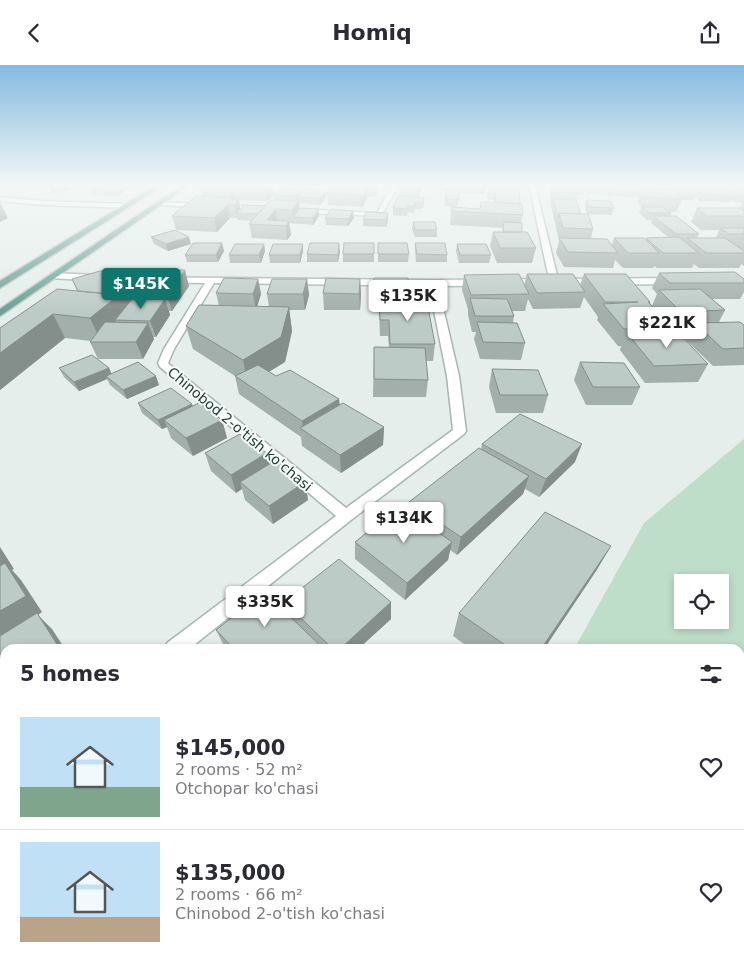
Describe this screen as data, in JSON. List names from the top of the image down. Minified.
{"streets":{"street":["Chinobod 2-o'tish ko'chasi"]},"page":{"header":"Homiq","price":["$145K","$135K","$221K","$134K","$335K"],"heading":"5 homes","list":[{"name":"$145,000","note":"2 rooms · 52 m² · Otchopar ko'chasi"},{"name":"$135,000","note":"2 rooms · 66 m² · Chinobod 2-o'tish ko'chasi"}]}}
